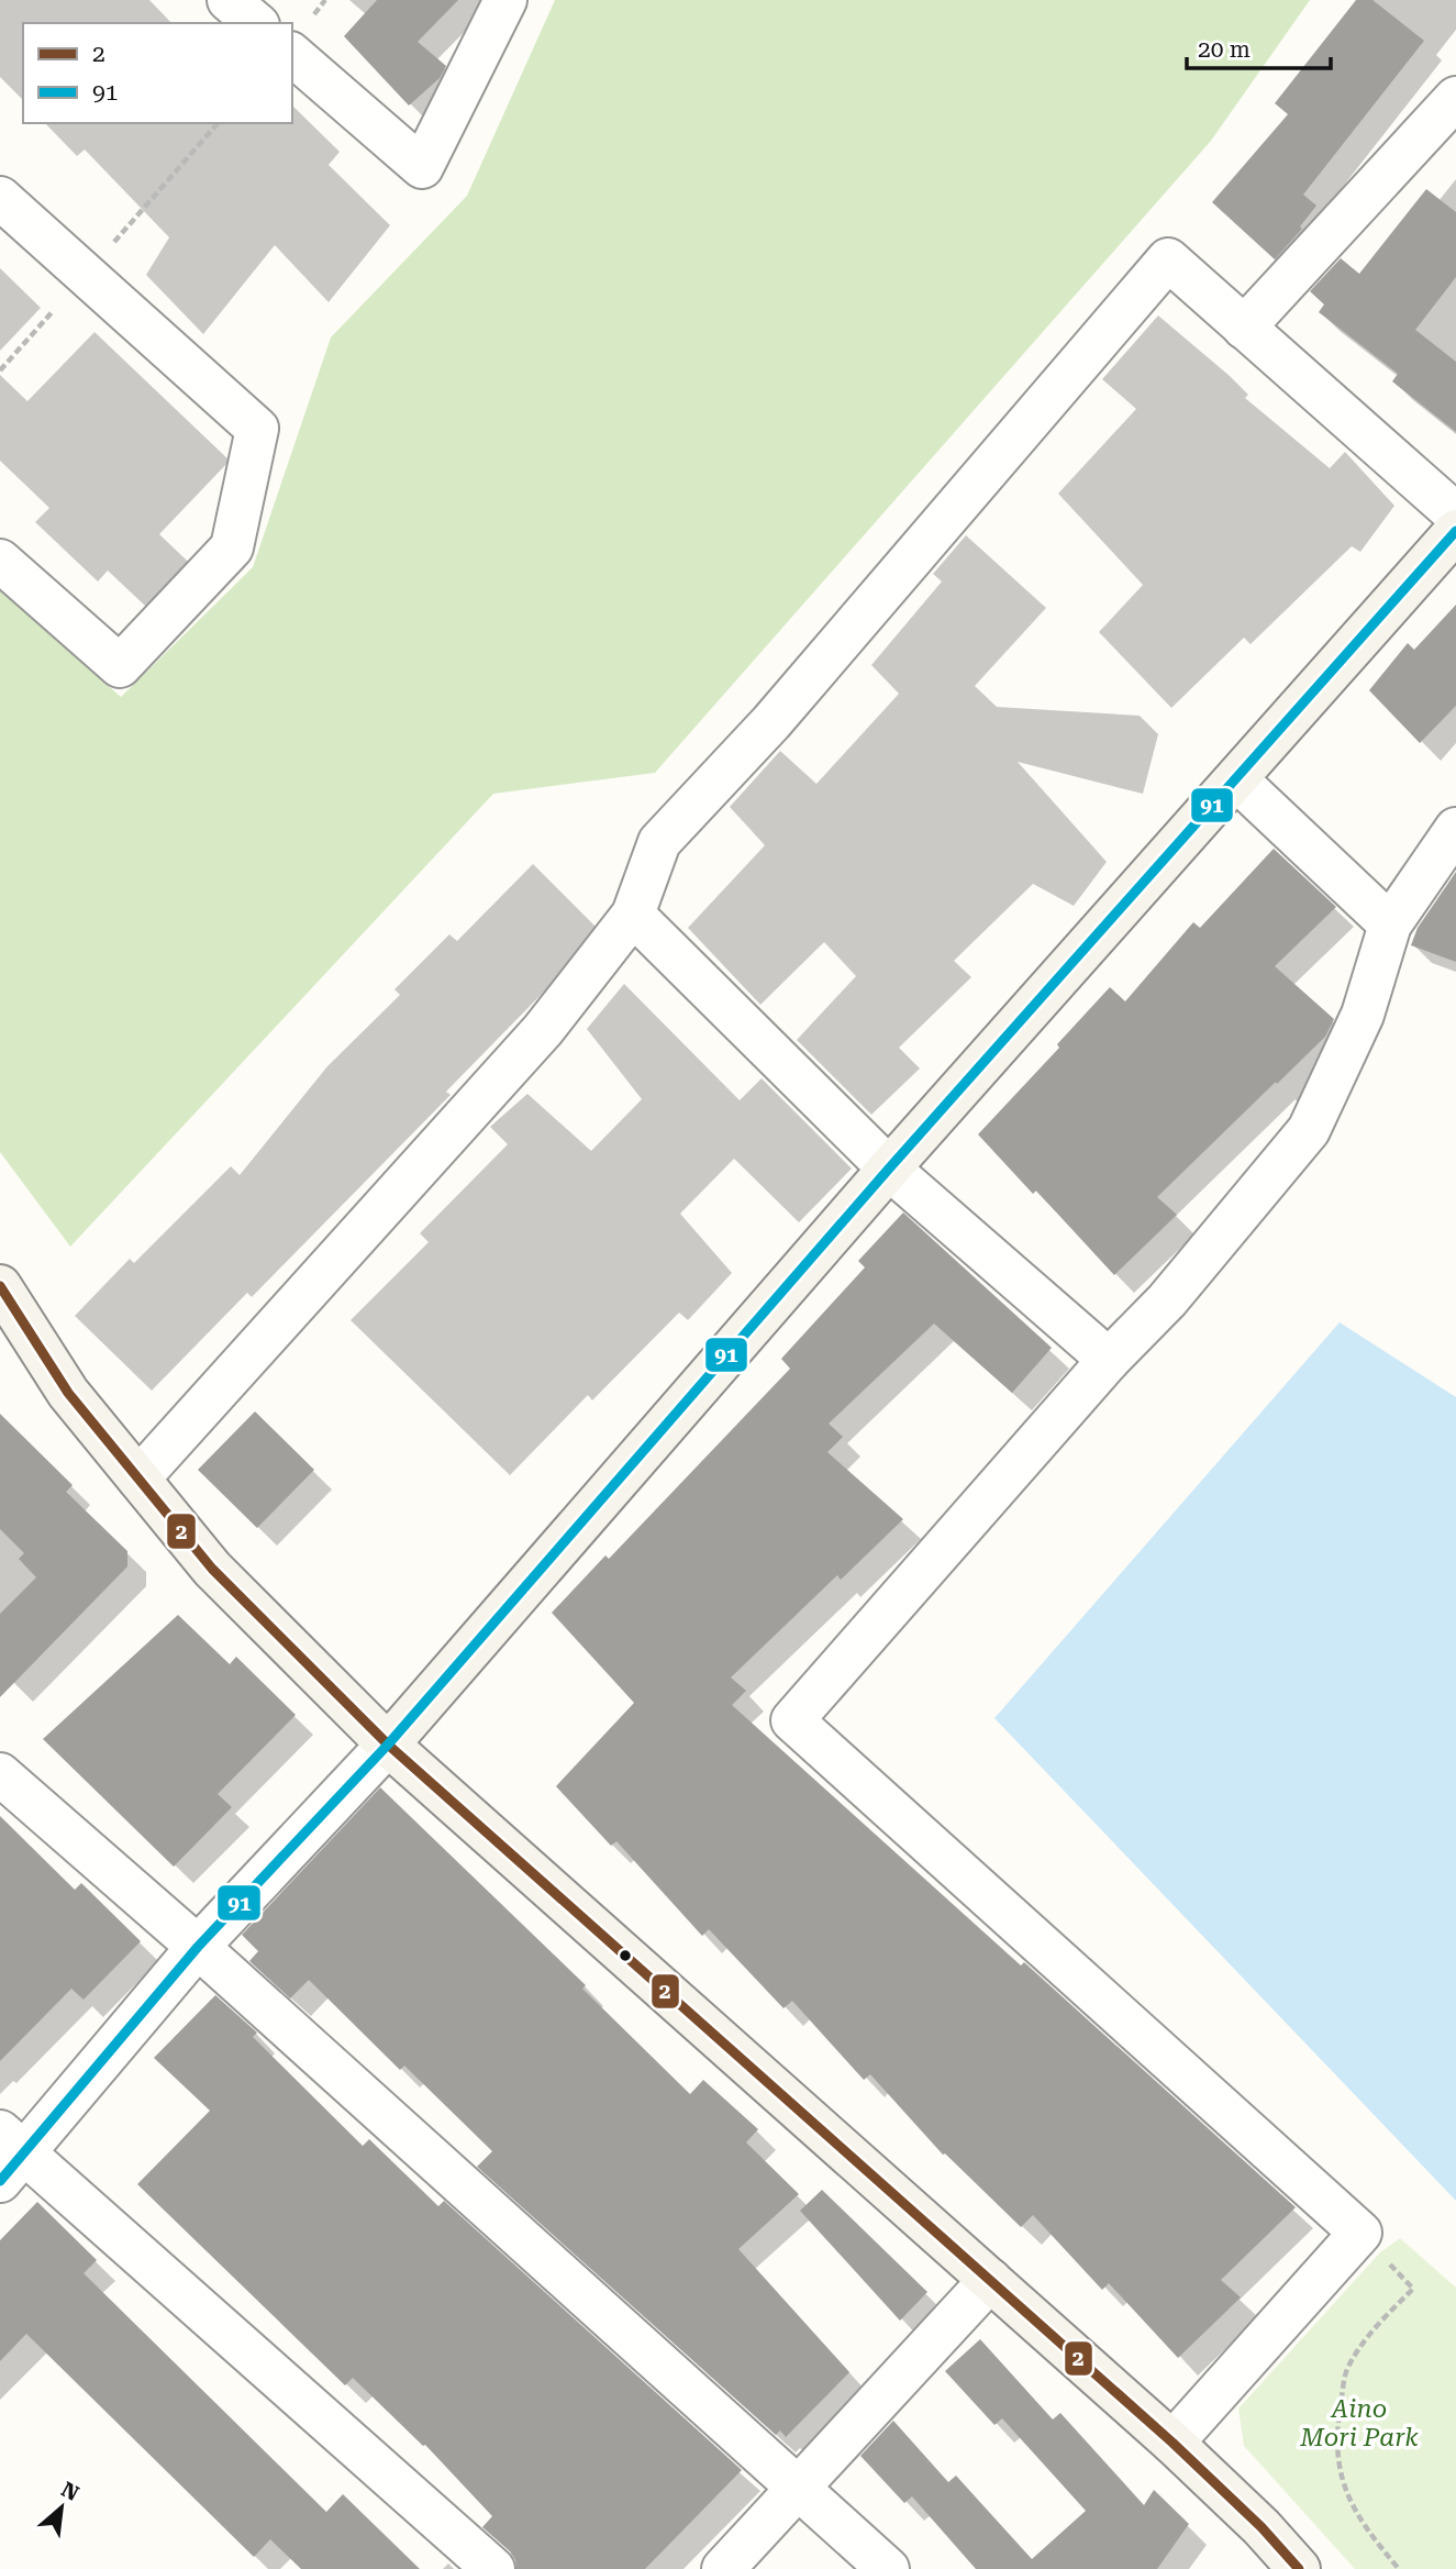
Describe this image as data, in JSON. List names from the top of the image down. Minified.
{"parks":["Aino Mori Park"],"lines":["transit line 91","transit line 2"],"legend":["2","91"],"scale_bar":"20 m","north":"top right"}
